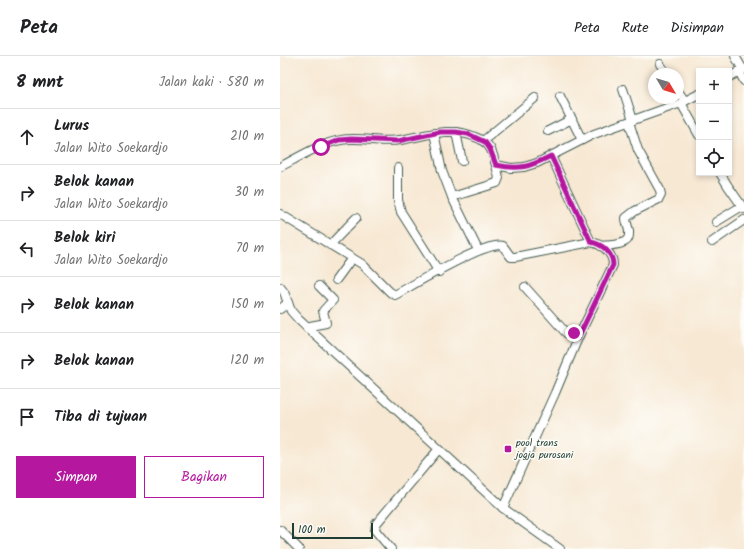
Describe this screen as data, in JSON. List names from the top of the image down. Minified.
{"places":{"transit":["pool trans jogja purosani"]},"scale_bar":"100 m","north":"bottom right","page":{"header":"Peta","nav":["Peta","Rute","Disimpan"],"heading":["8 mnt","Jalan kaki · 580 m"],"map_buttons":["+","−"],"list":[["Lurus","Jalan Wito Soekardjo","210 m"],["Belok kanan","Jalan Wito Soekardjo","30 m"],["Belok kiri","Jalan Wito Soekardjo","70 m"],["Belok kanan","150 m"],["Belok kanan","120 m"],"Tiba di tujuan"],"buttons":["Simpan","Bagikan"],"scale":"100 m"}}
